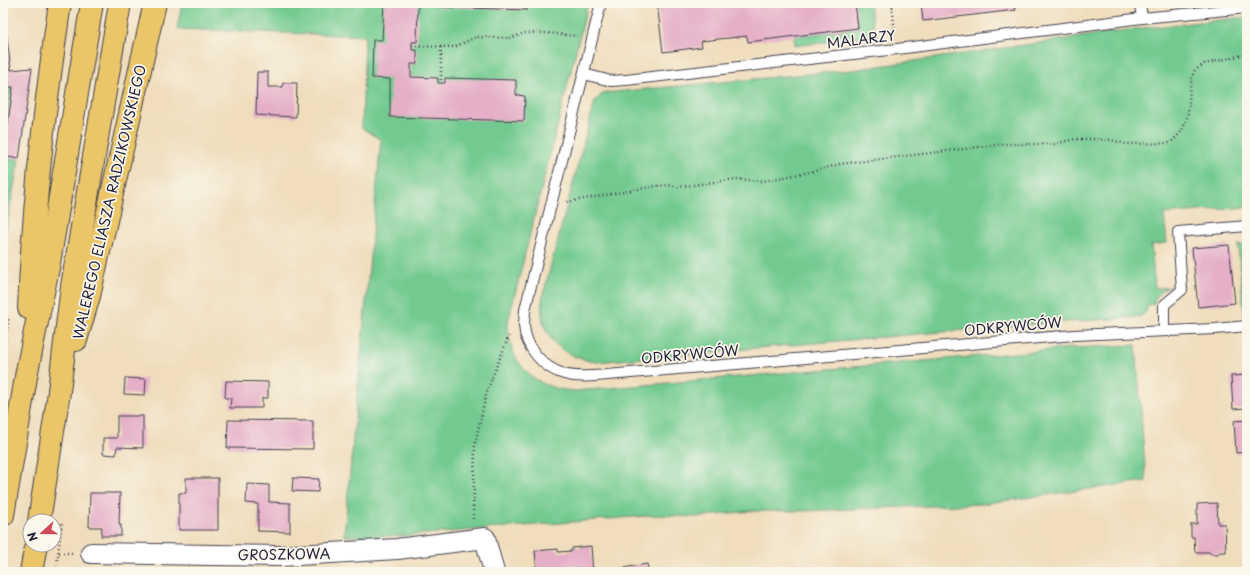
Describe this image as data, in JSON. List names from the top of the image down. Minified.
{"streets":{"main road":["WALEREGO ELIASZA RADZIKOWSKIEGO"],"street":["GROSZKOWA"],"lane":["MALARZY","ODKRYWCÓW"]},"crossings":[["MALARZY","ODKRYWCÓW"]],"north":"left"}
